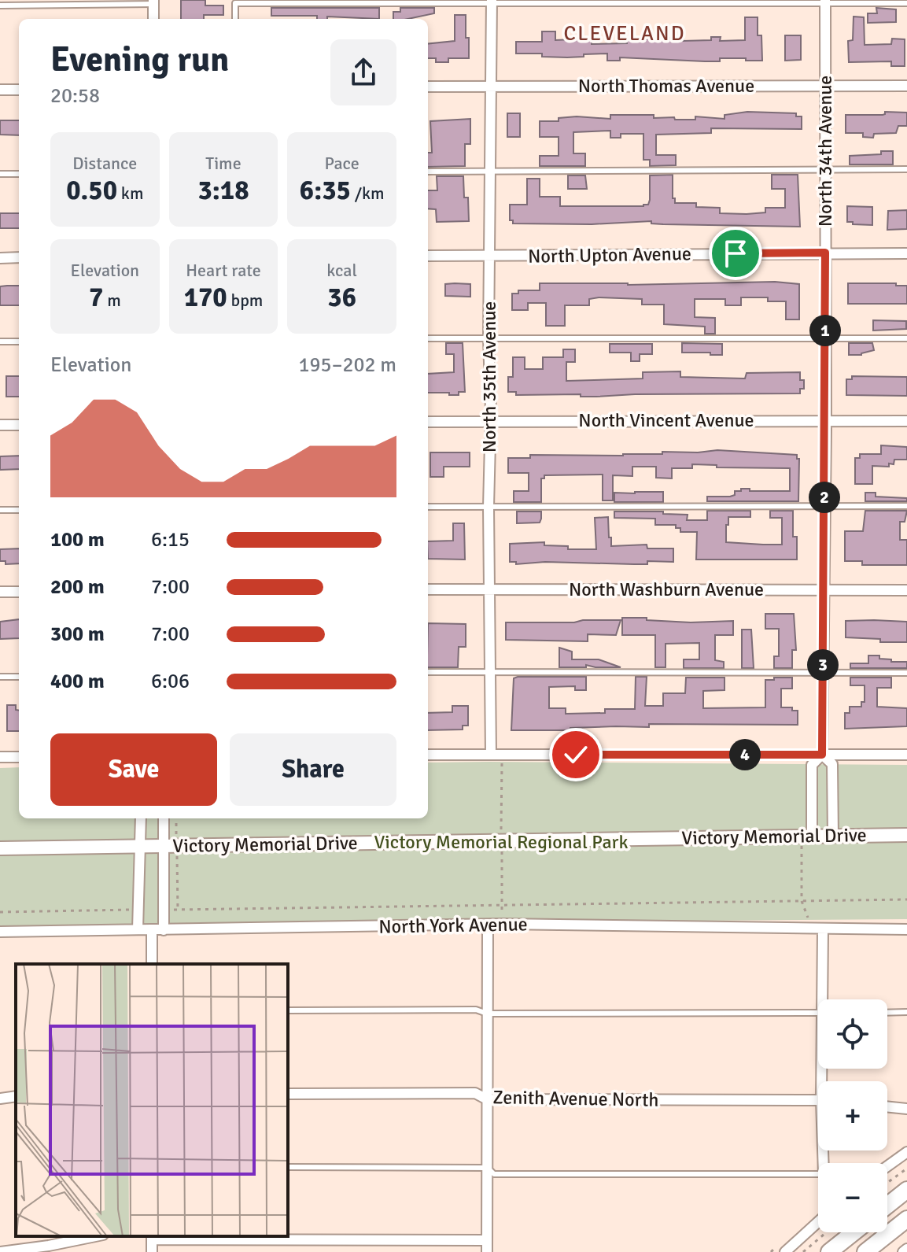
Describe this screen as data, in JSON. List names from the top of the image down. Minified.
{"streets":{"street":["North Thomas Avenue","North 34th Avenue","North Upton Avenue","North 35th Avenue","North Vincent Avenue","North Washburn Avenue","Victory Memorial Drive","North York Avenue","Zenith Avenue North"]},"crossings":[["North Thomas Avenue","North 34th Avenue"],["North Thomas Avenue","North 35th Avenue"],["North 34th Avenue","North Upton Avenue"],["North 34th Avenue","North Vincent Avenue"],["North 34th Avenue","North Washburn Avenue"],["North 34th Avenue","Victory Memorial Drive"],["North Upton Avenue","North 35th Avenue"],["North 35th Avenue","North Vincent Avenue"],["North 35th Avenue","North Washburn Avenue"]],"districts":["CLEVELAND"],"parks":["Victory Memorial Regional Park"],"page":{"heading":["Evening run","20:58"],"stats":[["Distance","0.50 km"],["Time","3:18"],["Pace","6:35 /km"],["Elevation","7 m"],["Heart rate","170 bpm"],["kcal","36"]],"pins":["1","2","3","4"],"chart":["Elevation","195–202 m"],"list":[{"name":"100 m","note":"6:15"},{"name":"200 m","note":"7:00"},{"name":"300 m","note":"7:00"},{"name":"400 m","note":"6:06"}],"buttons":["Save","Share"],"map_buttons":["+","−"]}}
